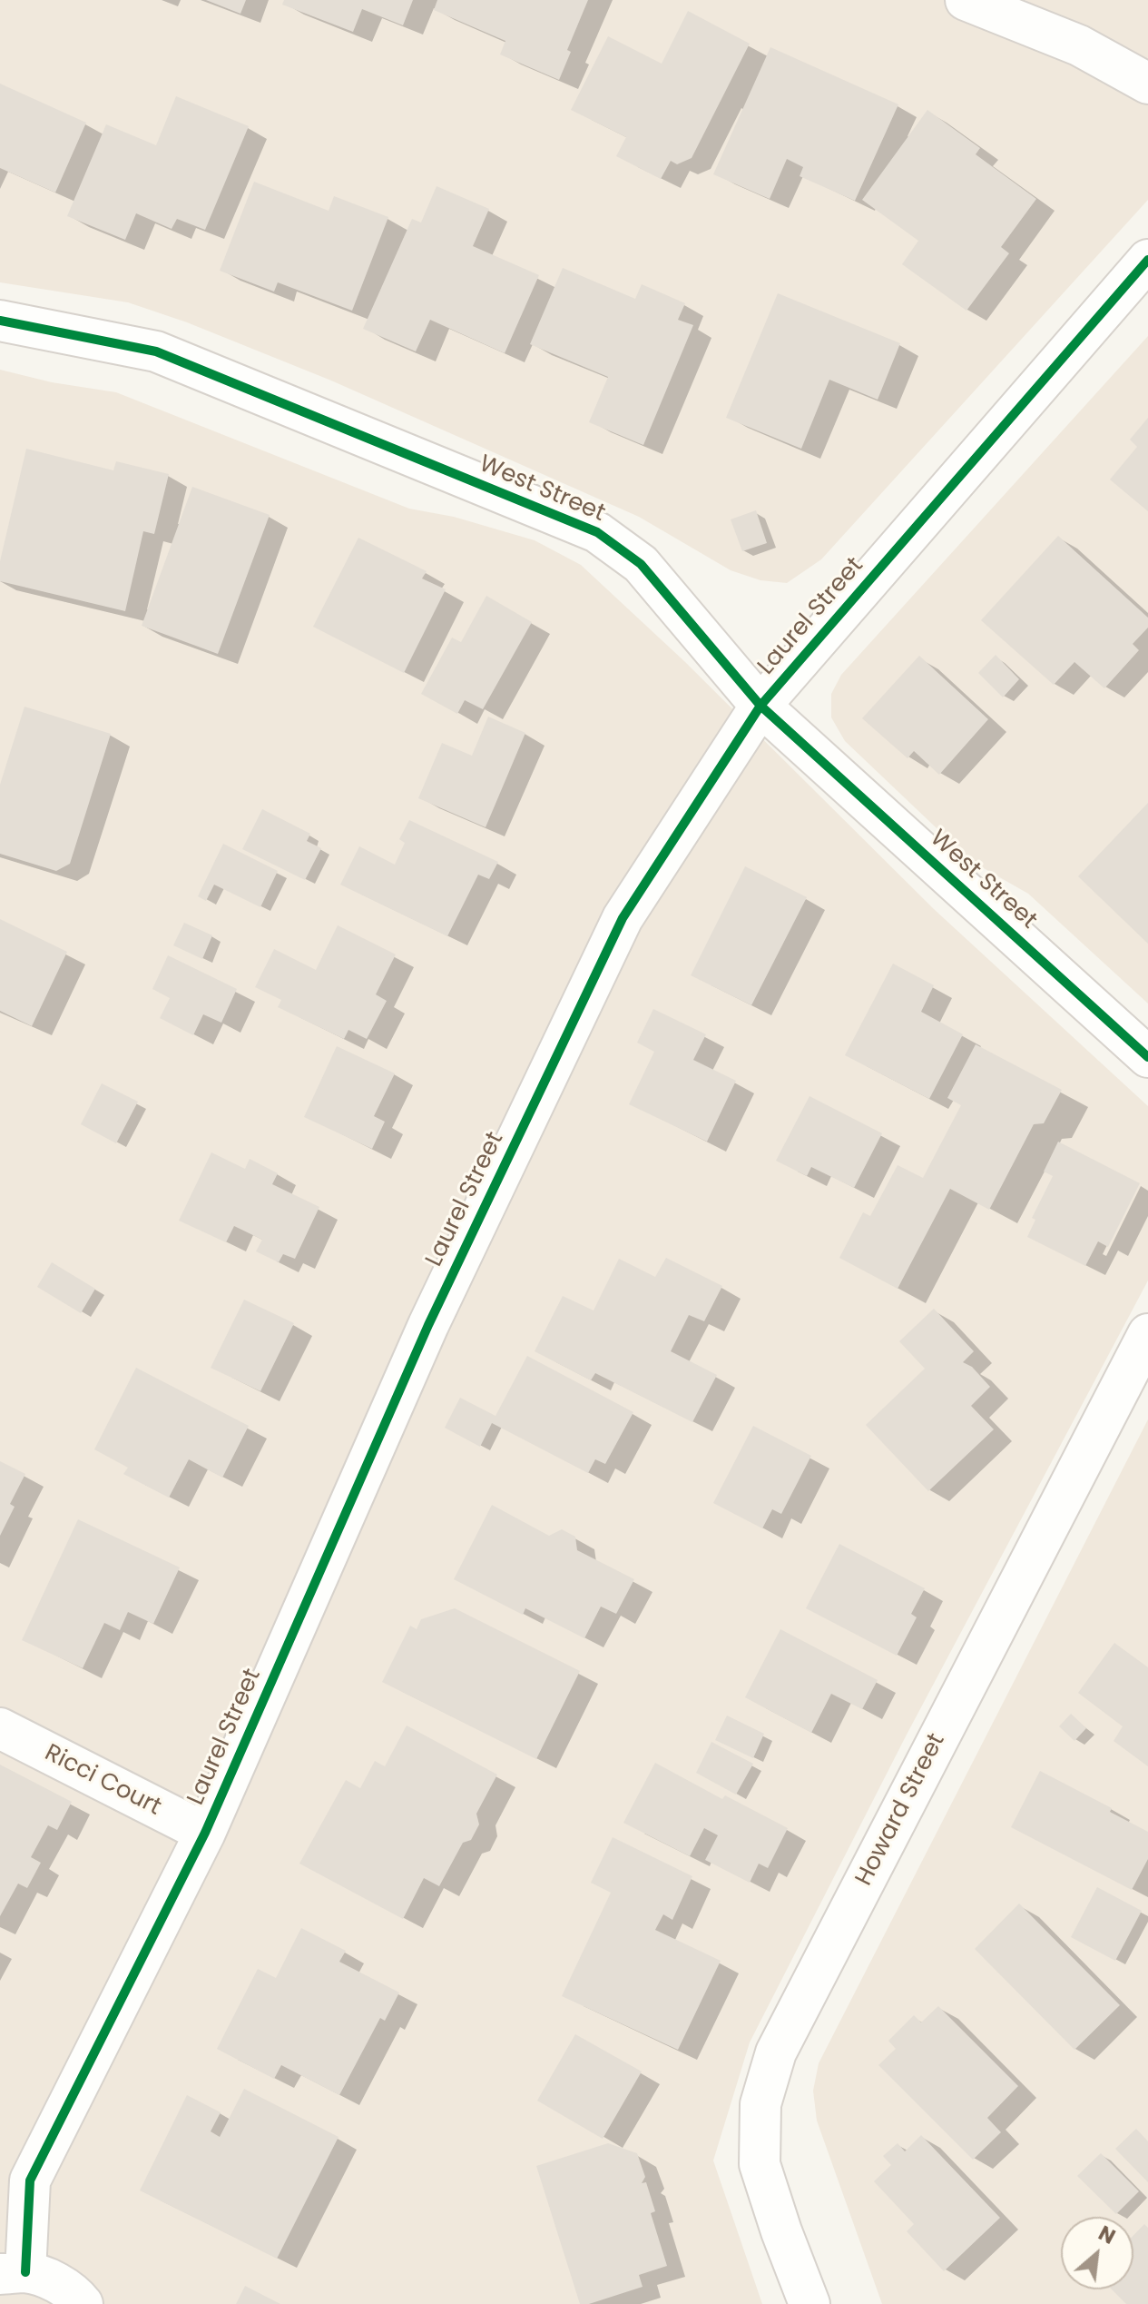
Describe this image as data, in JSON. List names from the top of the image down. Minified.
{"streets":{"street":["West Street","Laurel Street","Ricci Court","Howard Street"]},"crossings":[["West Street","Laurel Street"],["Laurel Street","Ricci Court"]],"north":"top right"}
